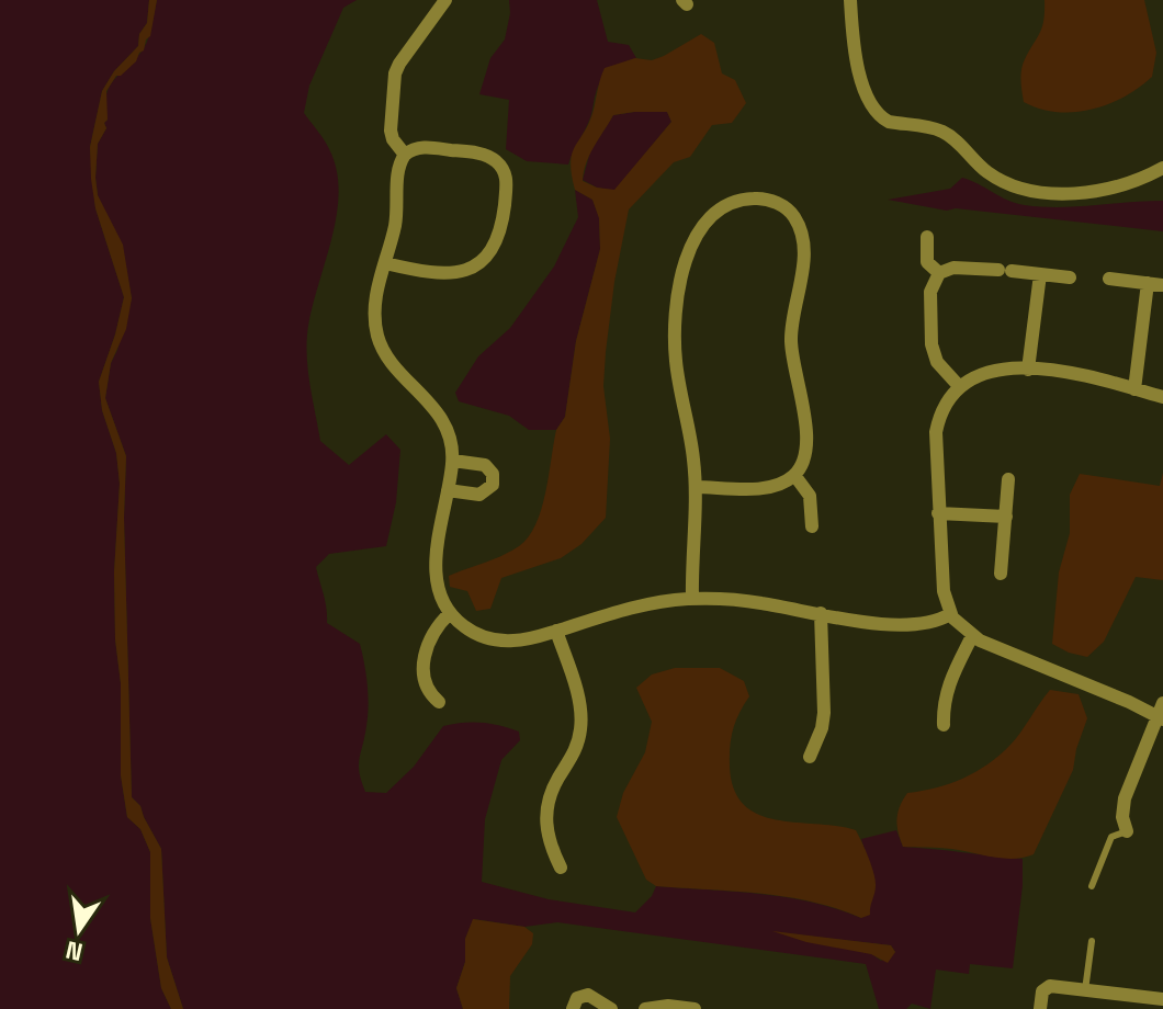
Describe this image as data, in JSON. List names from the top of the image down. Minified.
{"north":"bottom"}
